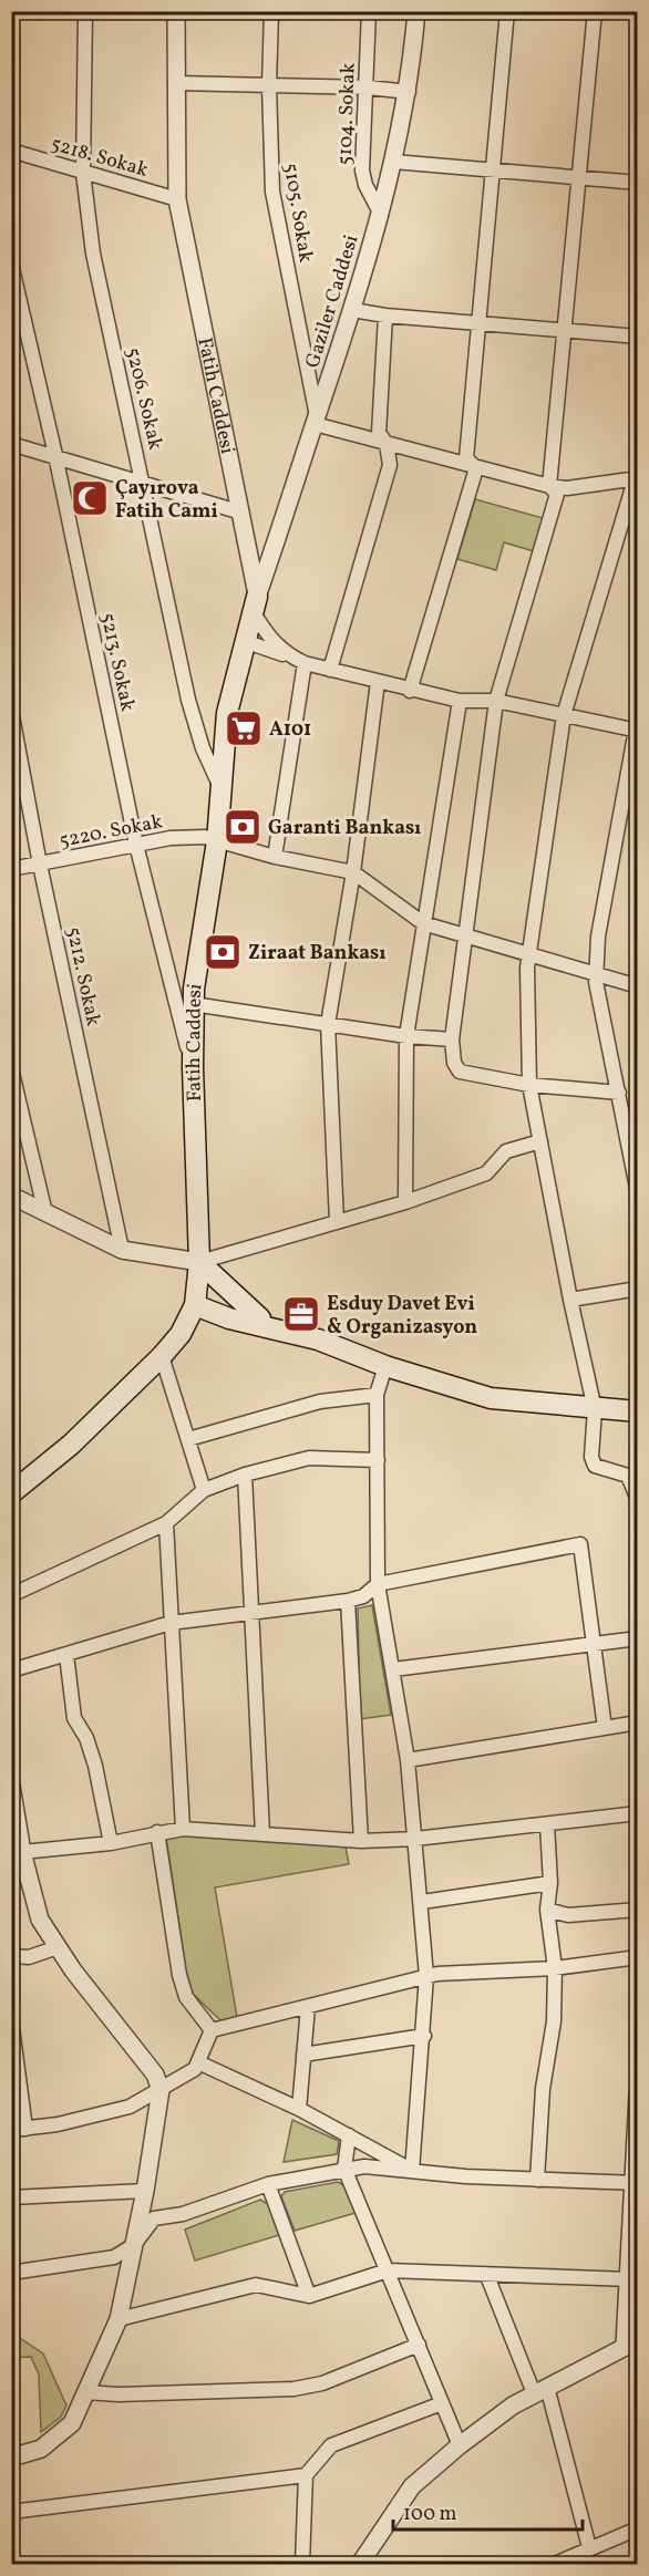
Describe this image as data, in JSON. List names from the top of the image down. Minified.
{"streets":{"main road":["Fatih Caddesi"],"street":["5104. Sokak","5218. Sokak","5105. Sokak","Gaziler Caddesi","5206. Sokak","5213. Sokak","5220. Sokak","5212. Sokak"]},"crossings":[["5104. Sokak","Gaziler Caddesi"],["5218. Sokak","Fatih Caddesi"],["5218. Sokak","5206. Sokak"],["5105. Sokak","Gaziler Caddesi"],["Gaziler Caddesi","Fatih Caddesi"],["Fatih Caddesi","5206. Sokak"],["Fatih Caddesi","5213. Sokak"],["Fatih Caddesi","5220. Sokak"],["5213. Sokak","5220. Sokak"],["5220. Sokak","5212. Sokak"]],"places":{"mosque":["Çayırova Fatih Cami"],"supermarket":["A101"],"bank":["Garanti Bankası","Ziraat Bankası"],"office":["Esduy Davet Evi & Organizasyon"]},"scale_bar":"100 m"}
